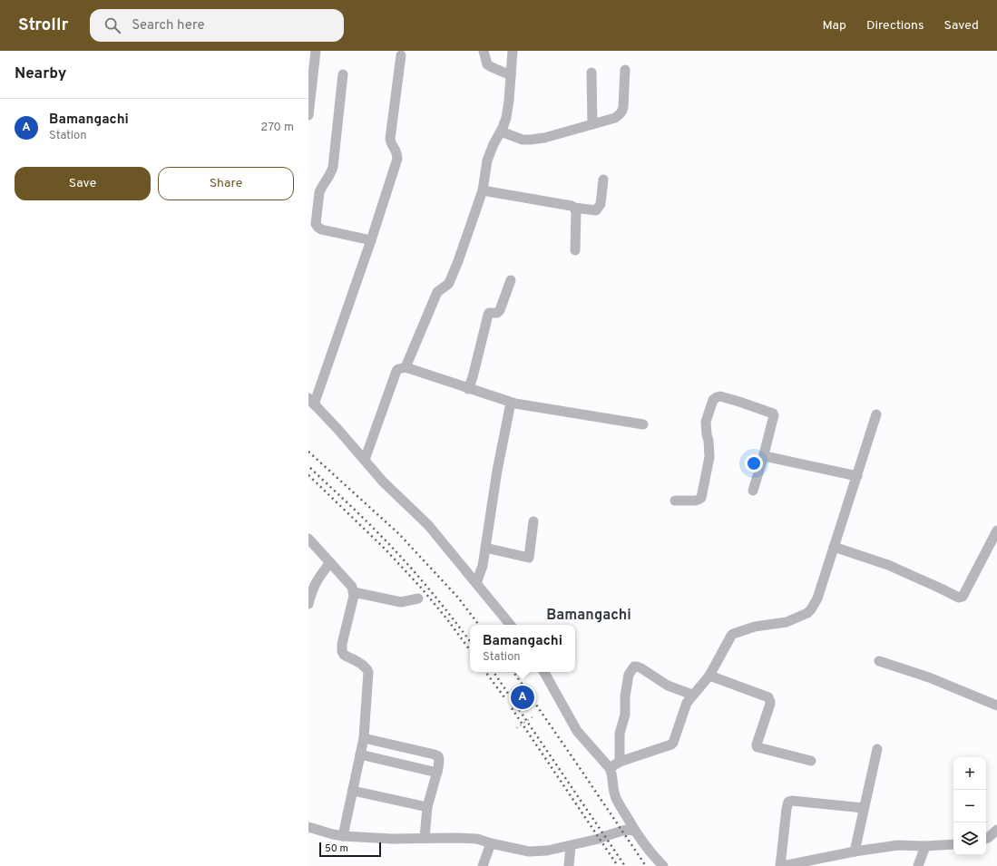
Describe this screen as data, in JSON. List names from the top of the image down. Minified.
{"districts":["Bamangachi"],"scale_bar":"50 m","page":{"header":"Strollr","search":"Search here","nav":["Map","Directions","Saved"],"heading":"Nearby","list":[{"mark":"A","name":"Bamangachi","note":"Station","value":"270 m"}],"buttons":["Save","Share"],"popup":["Bamangachi","Station"],"pins":"A","map_buttons":["+","−"],"scale":"50 m"}}
